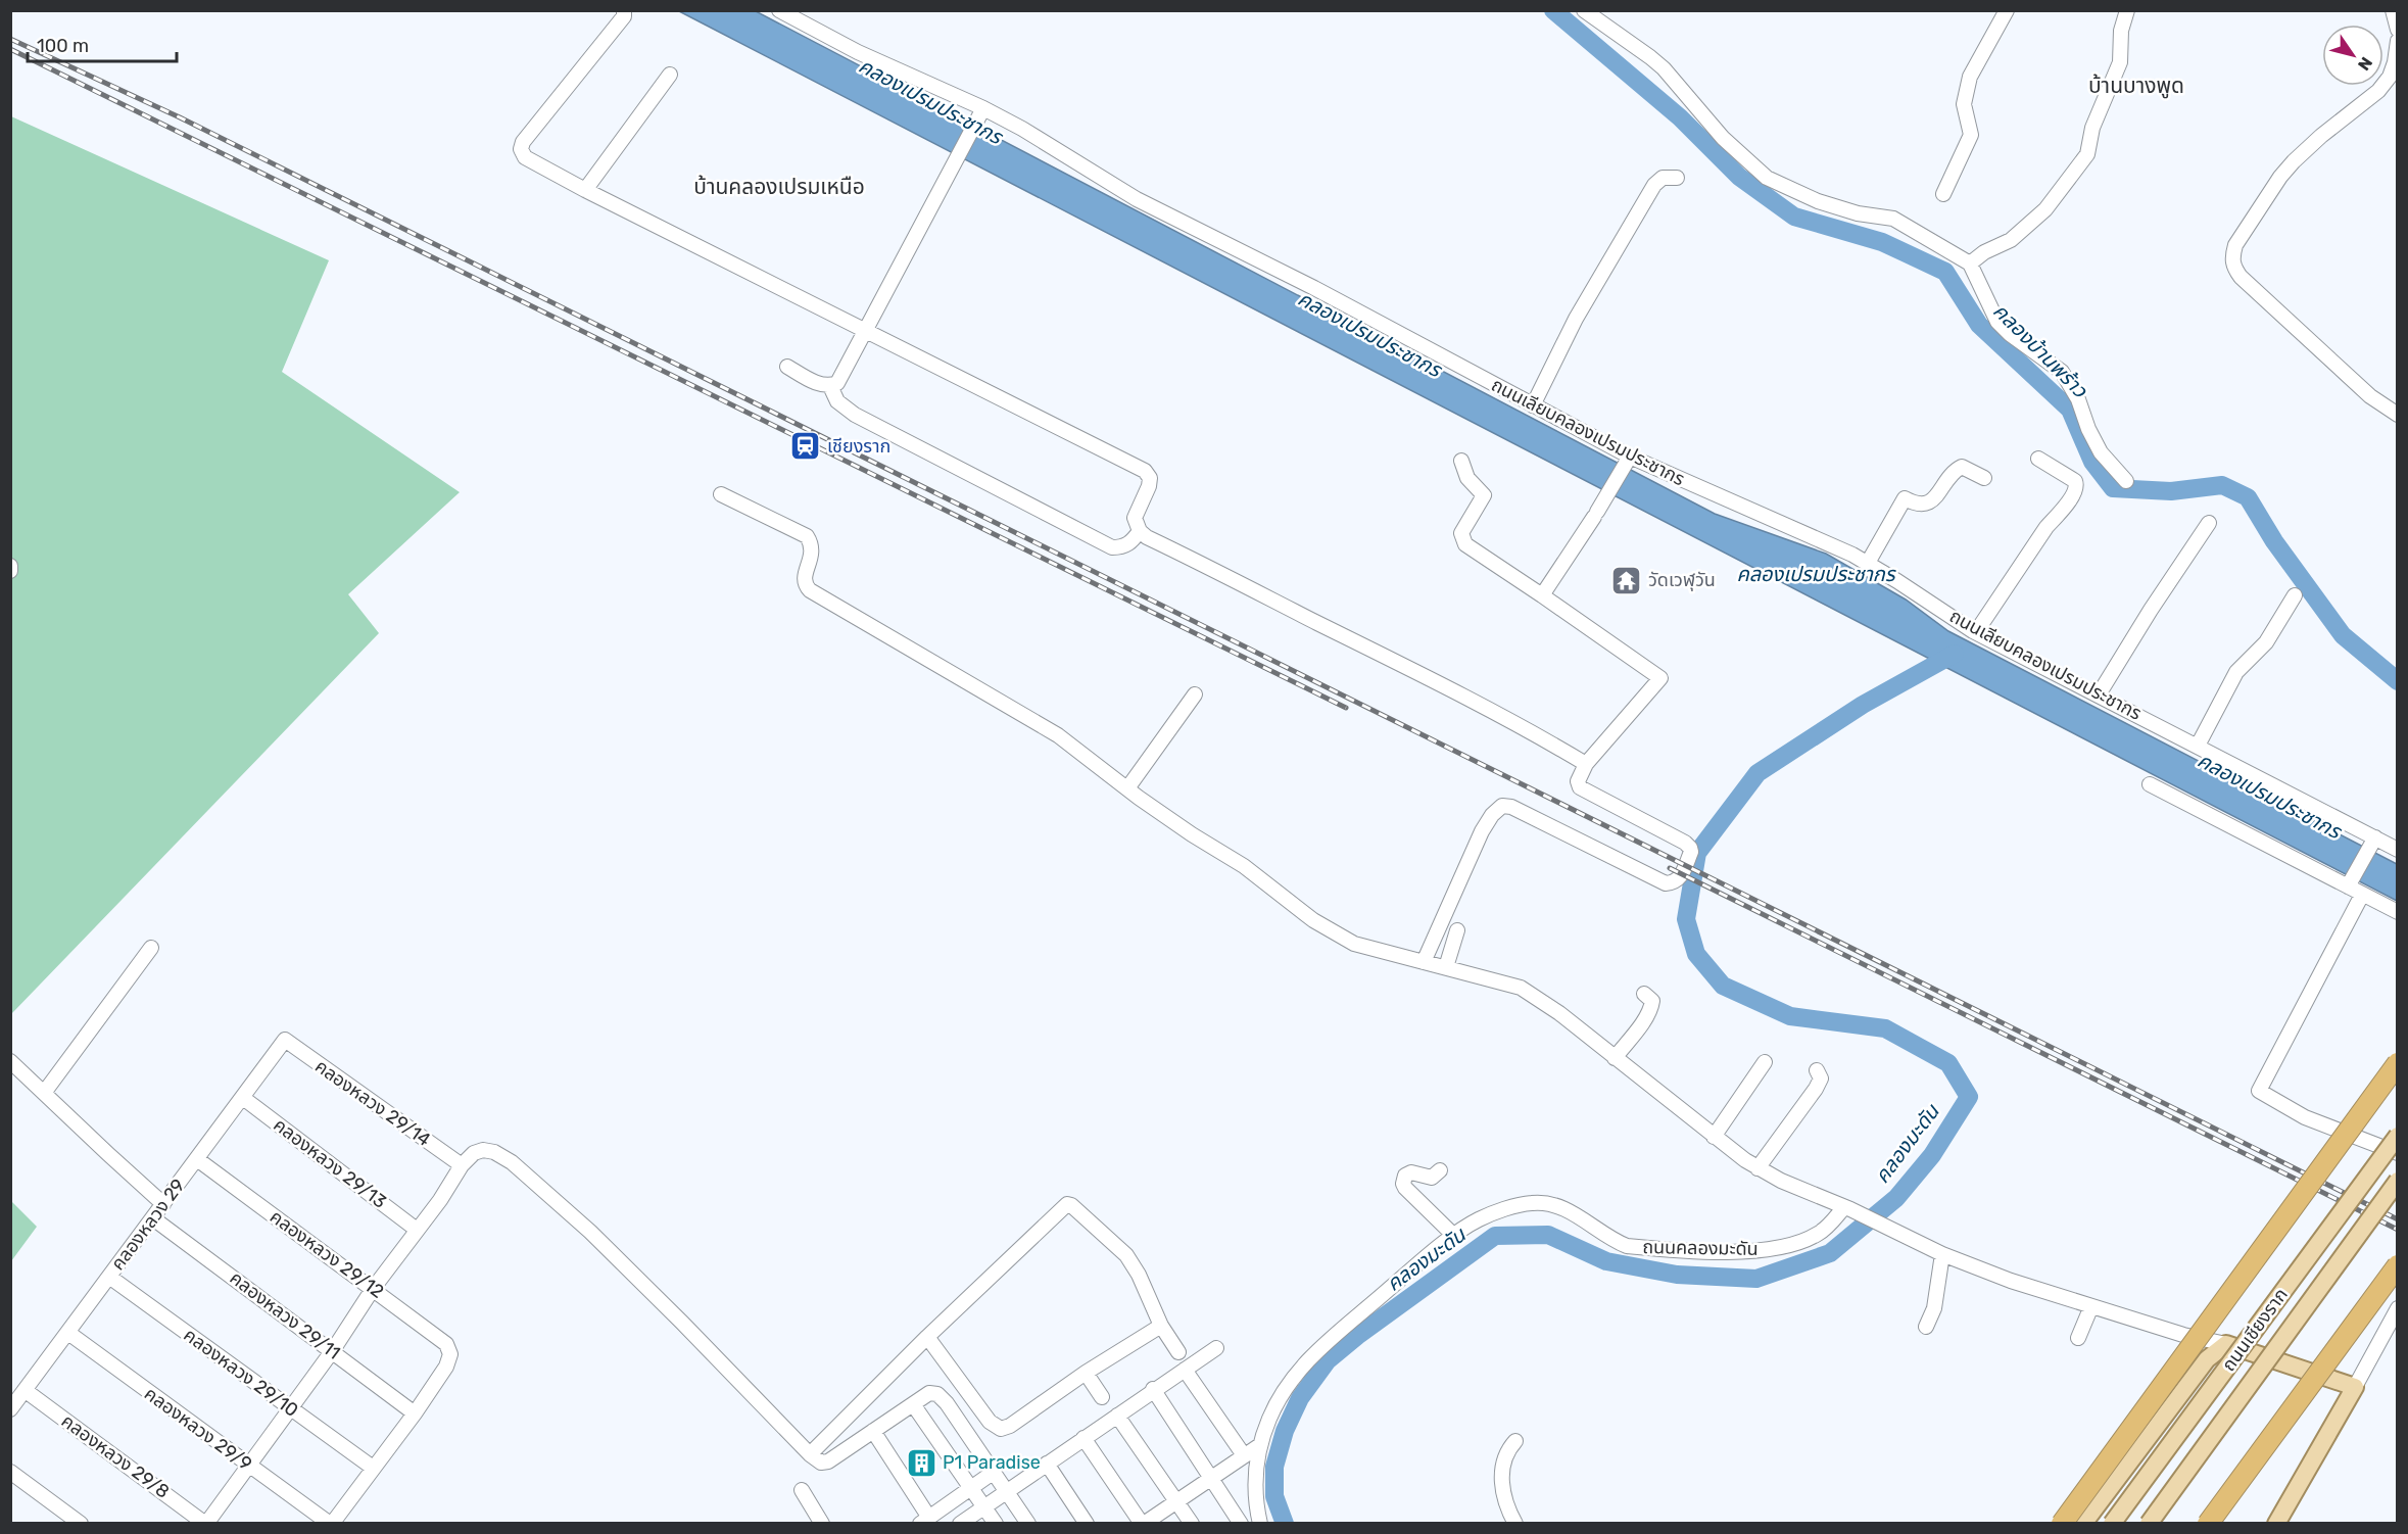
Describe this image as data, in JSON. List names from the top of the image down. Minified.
{"streets":{"main road":["ถนนเชียงราก"],"street":["ถนนเลียบคลองเปรมประชากร","คลองหลวง 29/14","คลองหลวง 29/13","คลองหลวง 29","ถนนคลองมะดัน","คลองหลวง 29/12","คลองหลวง 29/11","คลองหลวง 29/10","คลองหลวง 29/9","คลองหลวง 29/8"]},"crossings":[["คลองหลวง 29/14","คลองหลวง 29"],["คลองหลวง 29/13","คลองหลวง 29"],["คลองหลวง 29","คลองหลวง 29/12"],["คลองหลวง 29","คลองหลวง 29/11"],["คลองหลวง 29","คลองหลวง 29/10"],["คลองหลวง 29","คลองหลวง 29/9"],["คลองหลวง 29","คลองหลวง 29/8"],["คลองหลวง 29/12","คลองหลวง 29/11"]],"districts":["บ้านบางพูด","บ้านคลองเปรมเหนือ"],"water":["คลองเปรมประชากร","คลองบ้านพร้าว","คลองมะดัน"],"places":{"station":["เชียงราก"],"temple":["วัดเวฬุวัน"],"building":["P1 Paradise"]},"scale_bar":"100 m","north":"bottom right"}
